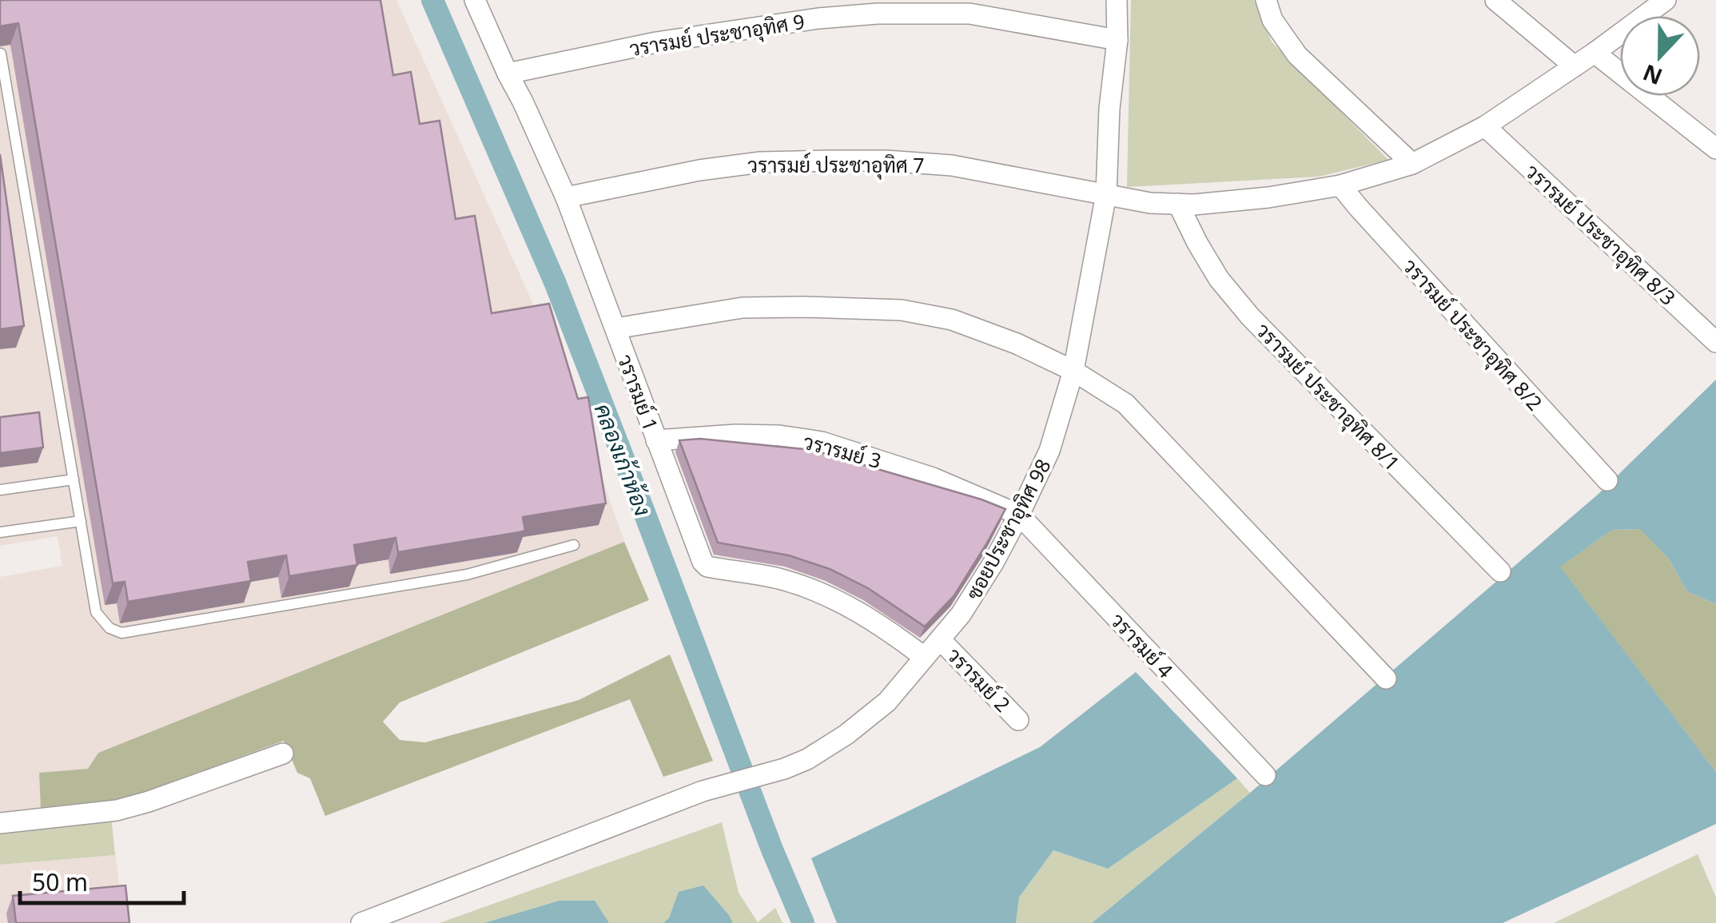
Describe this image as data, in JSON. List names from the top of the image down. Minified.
{"streets":{"street":["วรารมย์ ประชาอุทิศ 9","วรารมย์ ประชาอุทิศ 7","วรารมย์ ประชาอุทิศ 8/3","วรารมย์ ประชาอุทิศ 8/2","วรารมย์ 1","วรารมย์ ประชาอุทิศ 8/1","วรารมย์ 3","ซอยประชาอุทิศ 98","วรารมย์ 4","วรารมย์ 2"]},"crossings":[["วรารมย์ ประชาอุทิศ 9","วรารมย์ 1"],["วรารมย์ ประชาอุทิศ 9","ซอยประชาอุทิศ 98"],["วรารมย์ ประชาอุทิศ 7","วรารมย์ ประชาอุทิศ 8/3"],["วรารมย์ ประชาอุทิศ 7","วรารมย์ ประชาอุทิศ 8/2"],["วรารมย์ ประชาอุทิศ 7","วรารมย์ 1"],["วรารมย์ ประชาอุทิศ 7","วรารมย์ ประชาอุทิศ 8/1"],["วรารมย์ ประชาอุทิศ 7","ซอยประชาอุทิศ 98"],["วรารมย์ 1","วรารมย์ 3"],["วรารมย์ 1","ซอยประชาอุทิศ 98"],["วรารมย์ 3","ซอยประชาอุทิศ 98"],["วรารมย์ 3","วรารมย์ 4"],["ซอยประชาอุทิศ 98","วรารมย์ 4"],["ซอยประชาอุทิศ 98","วรารมย์ 2"]],"water":["คลองเก้าห้อง"],"scale_bar":"50 m","north":"bottom"}
